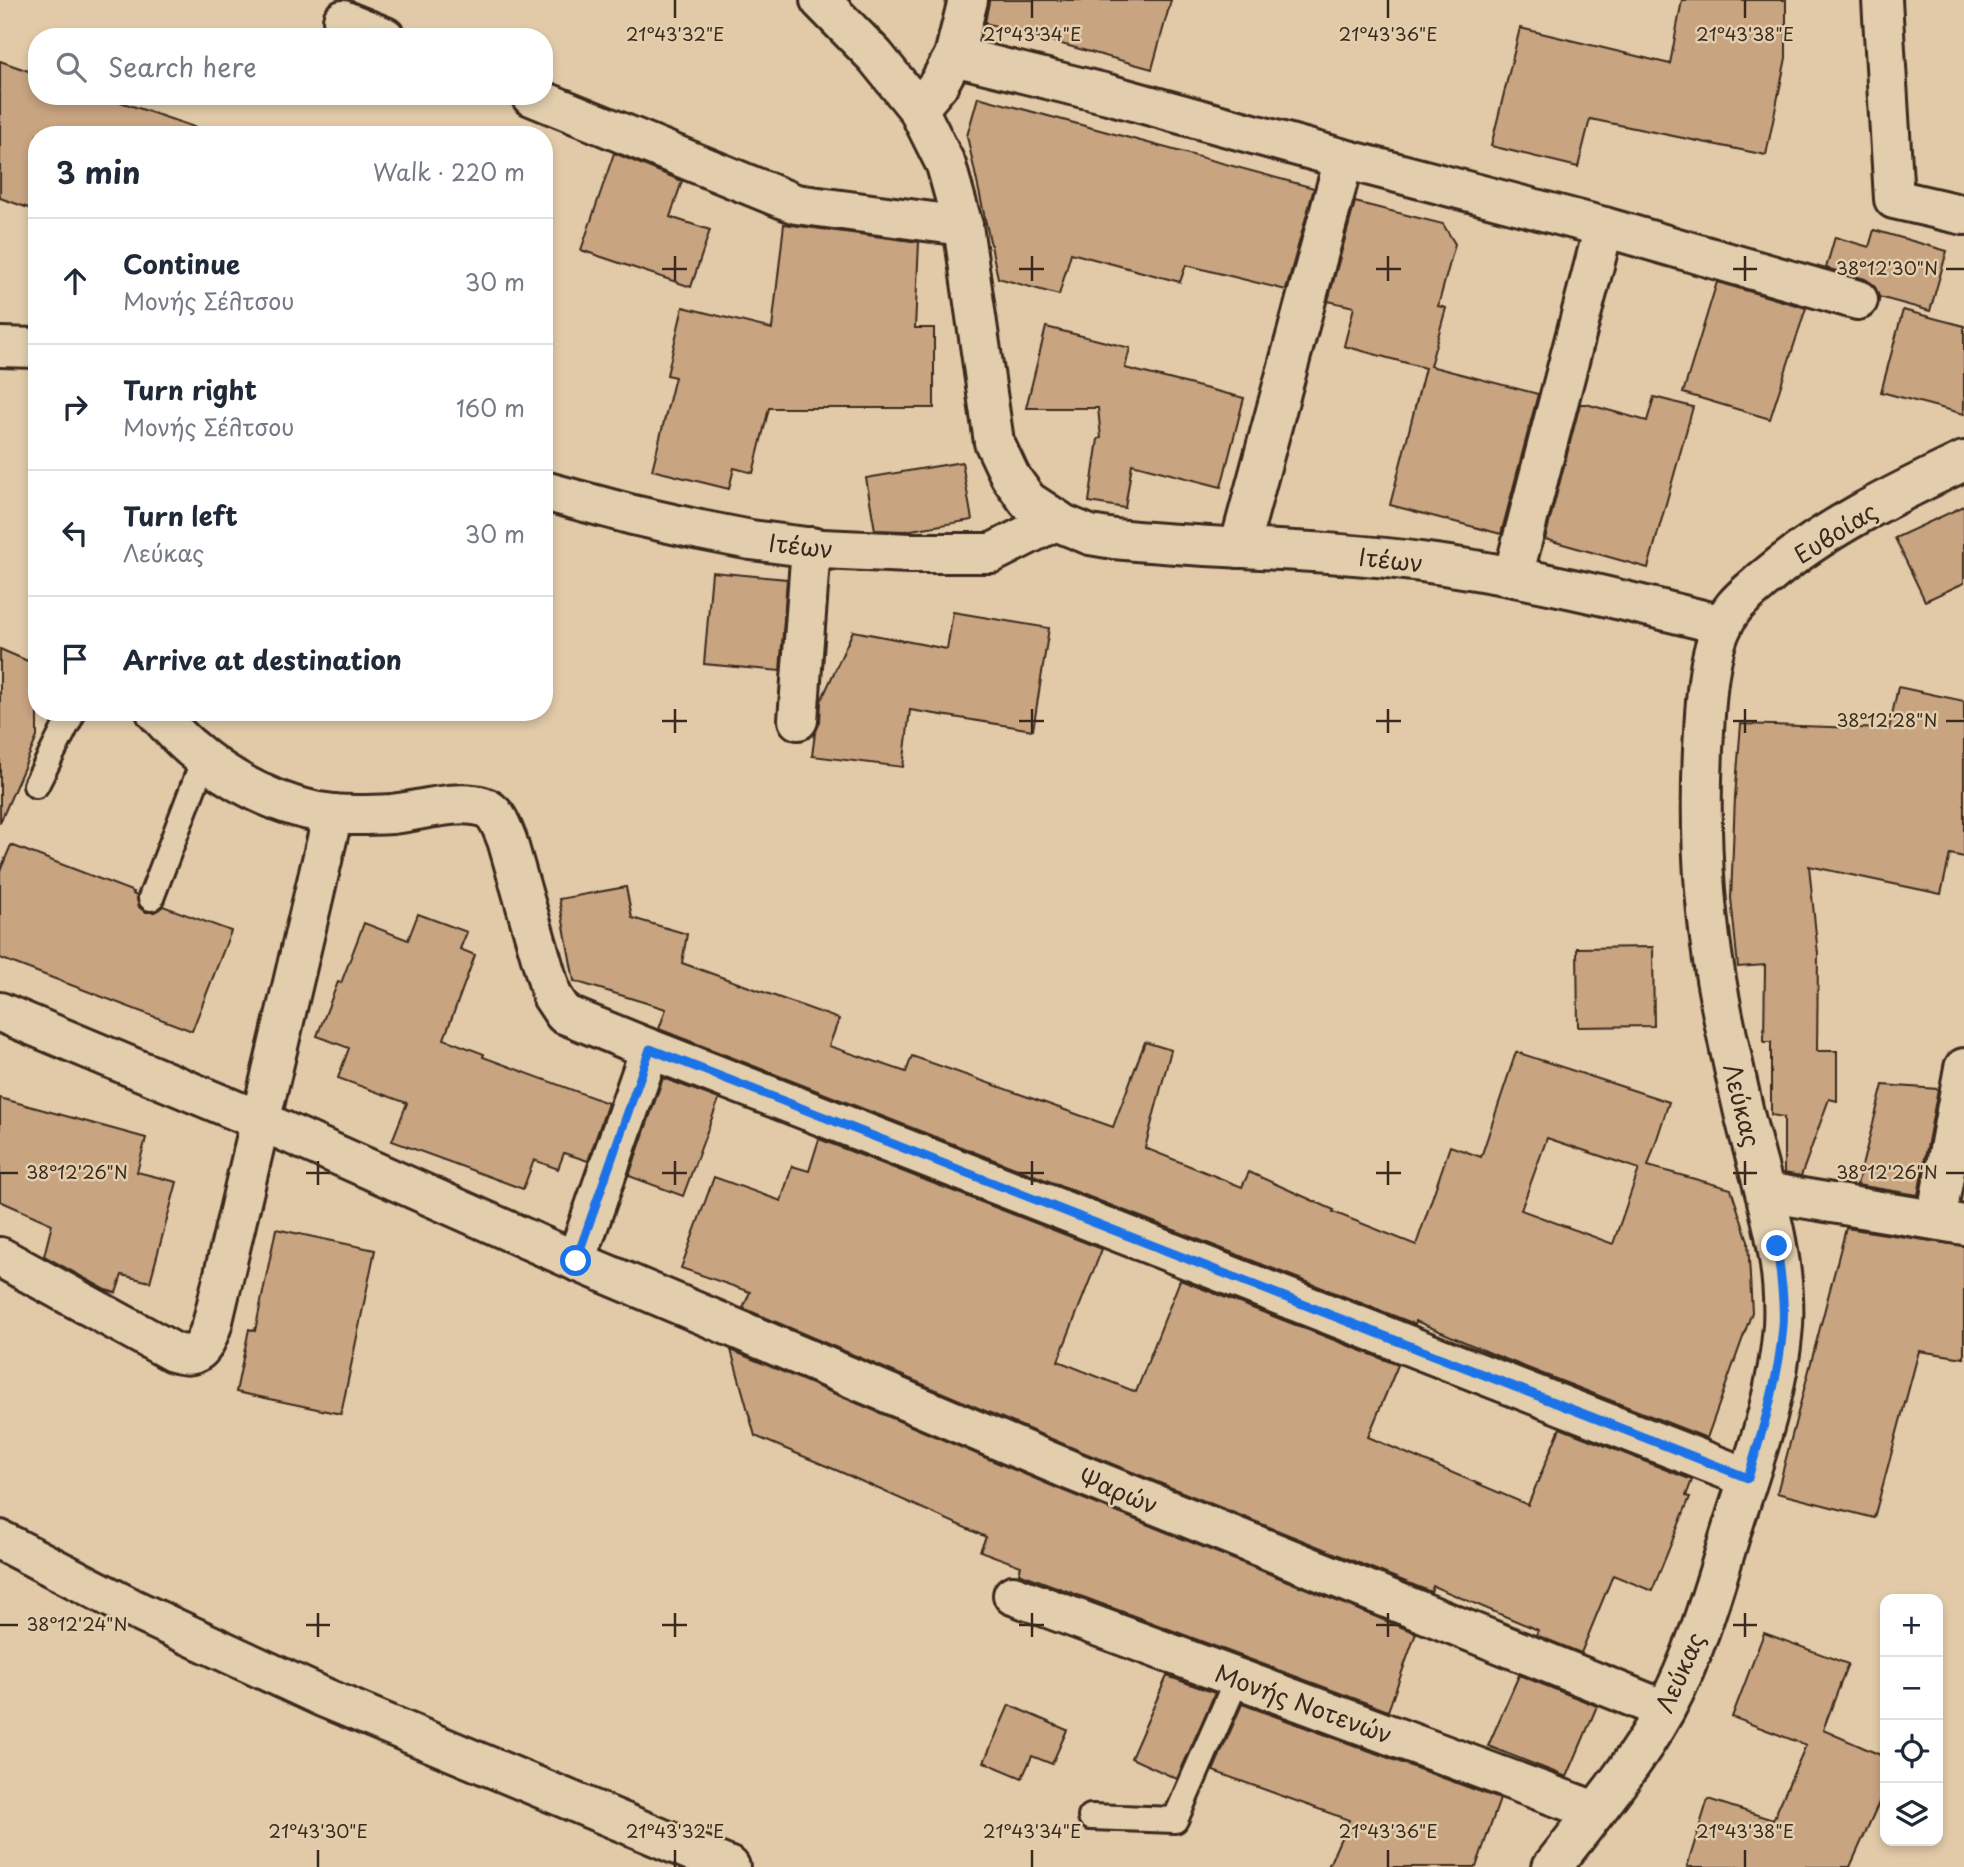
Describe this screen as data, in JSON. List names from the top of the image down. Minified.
{"streets":{"street":["Ευβοίας","Ιτέων","Λεύκας","Ψαρών","Μονής Νοτενών"]},"crossings":[["Ευβοίας","Ιτέων"],["Ευβοίας","Λεύκας"],["Ιτέων","Λεύκας"],["Λεύκας","Ψαρών"],["Λεύκας","Μονής Νοτενών"]],"page":{"search":"Search here","heading":["3 min","Walk · 220 m"],"list":[["Continue","Μονής Σέλτσου","30 m"],["Turn right","Μονής Σέλτσου","160 m"],["Turn left","Λεύκας","30 m"],"Arrive at destination"],"map_buttons":["+","−"]},"coordinates":["21°43'32\"E","21°43'34\"E","21°43'36\"E","21°43'38\"E","38°12'30\"N","38°12'28\"N","38°12'26\"N","38°12'24\"N","21°43'30\"E"]}
